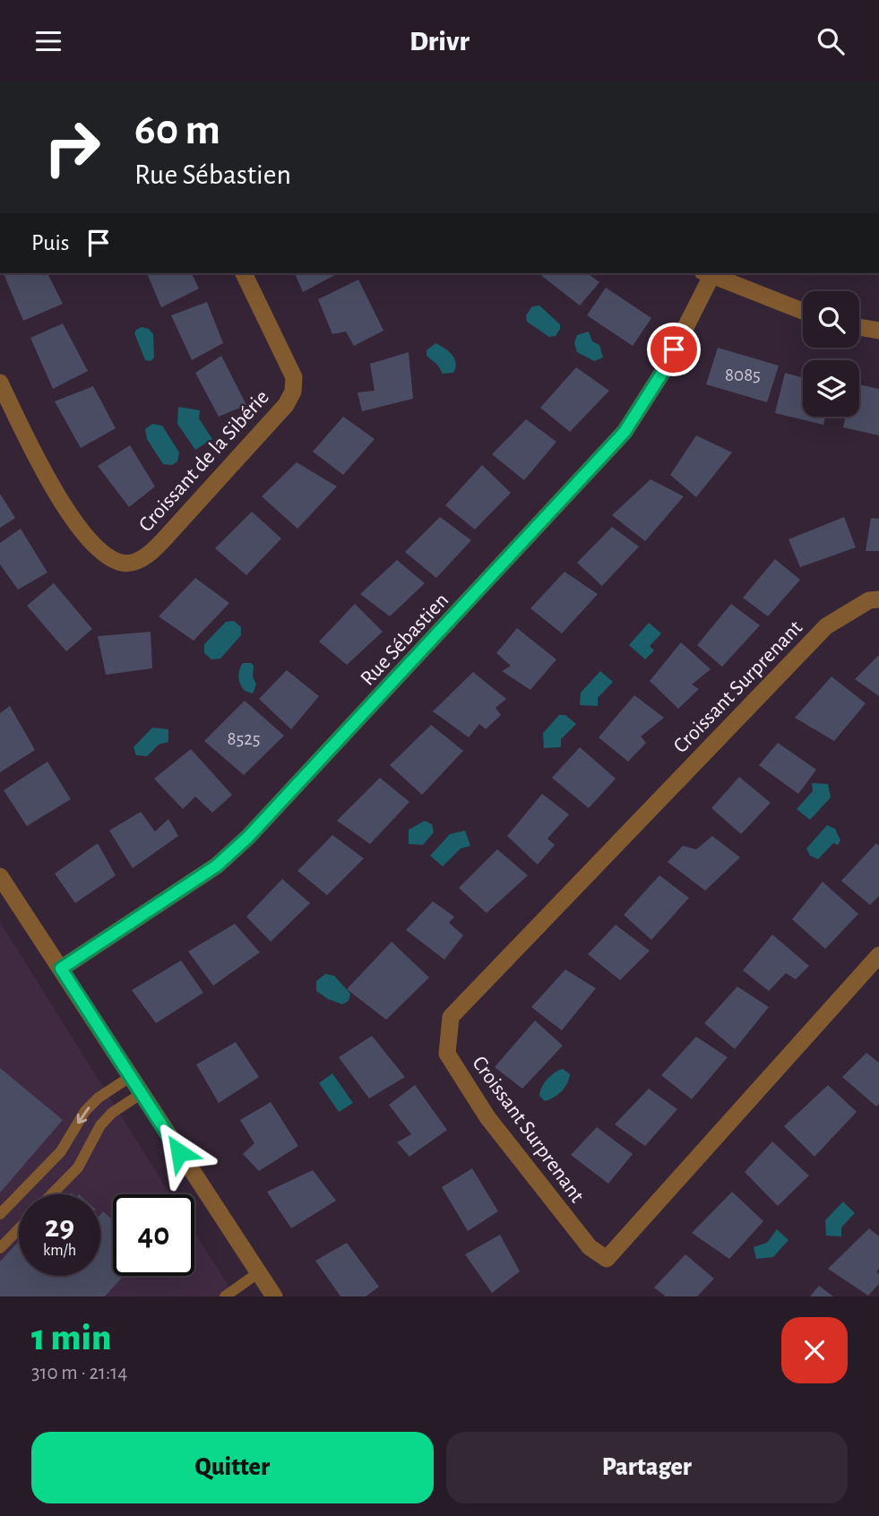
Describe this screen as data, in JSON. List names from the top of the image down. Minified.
{"streets":{"street":["Croissant de la Sibérie","Rue Sébastien","Croissant Surprenant"]},"house_numbers":["8085","8525"],"page":{"header":"Drivr","turn":["60 m","Rue Sébastien"],"then":"Puis","speed":"29 km/h","limit":"40","heading":["1 min","310 m · 21:14"],"buttons":["Quitter","Partager"]}}
